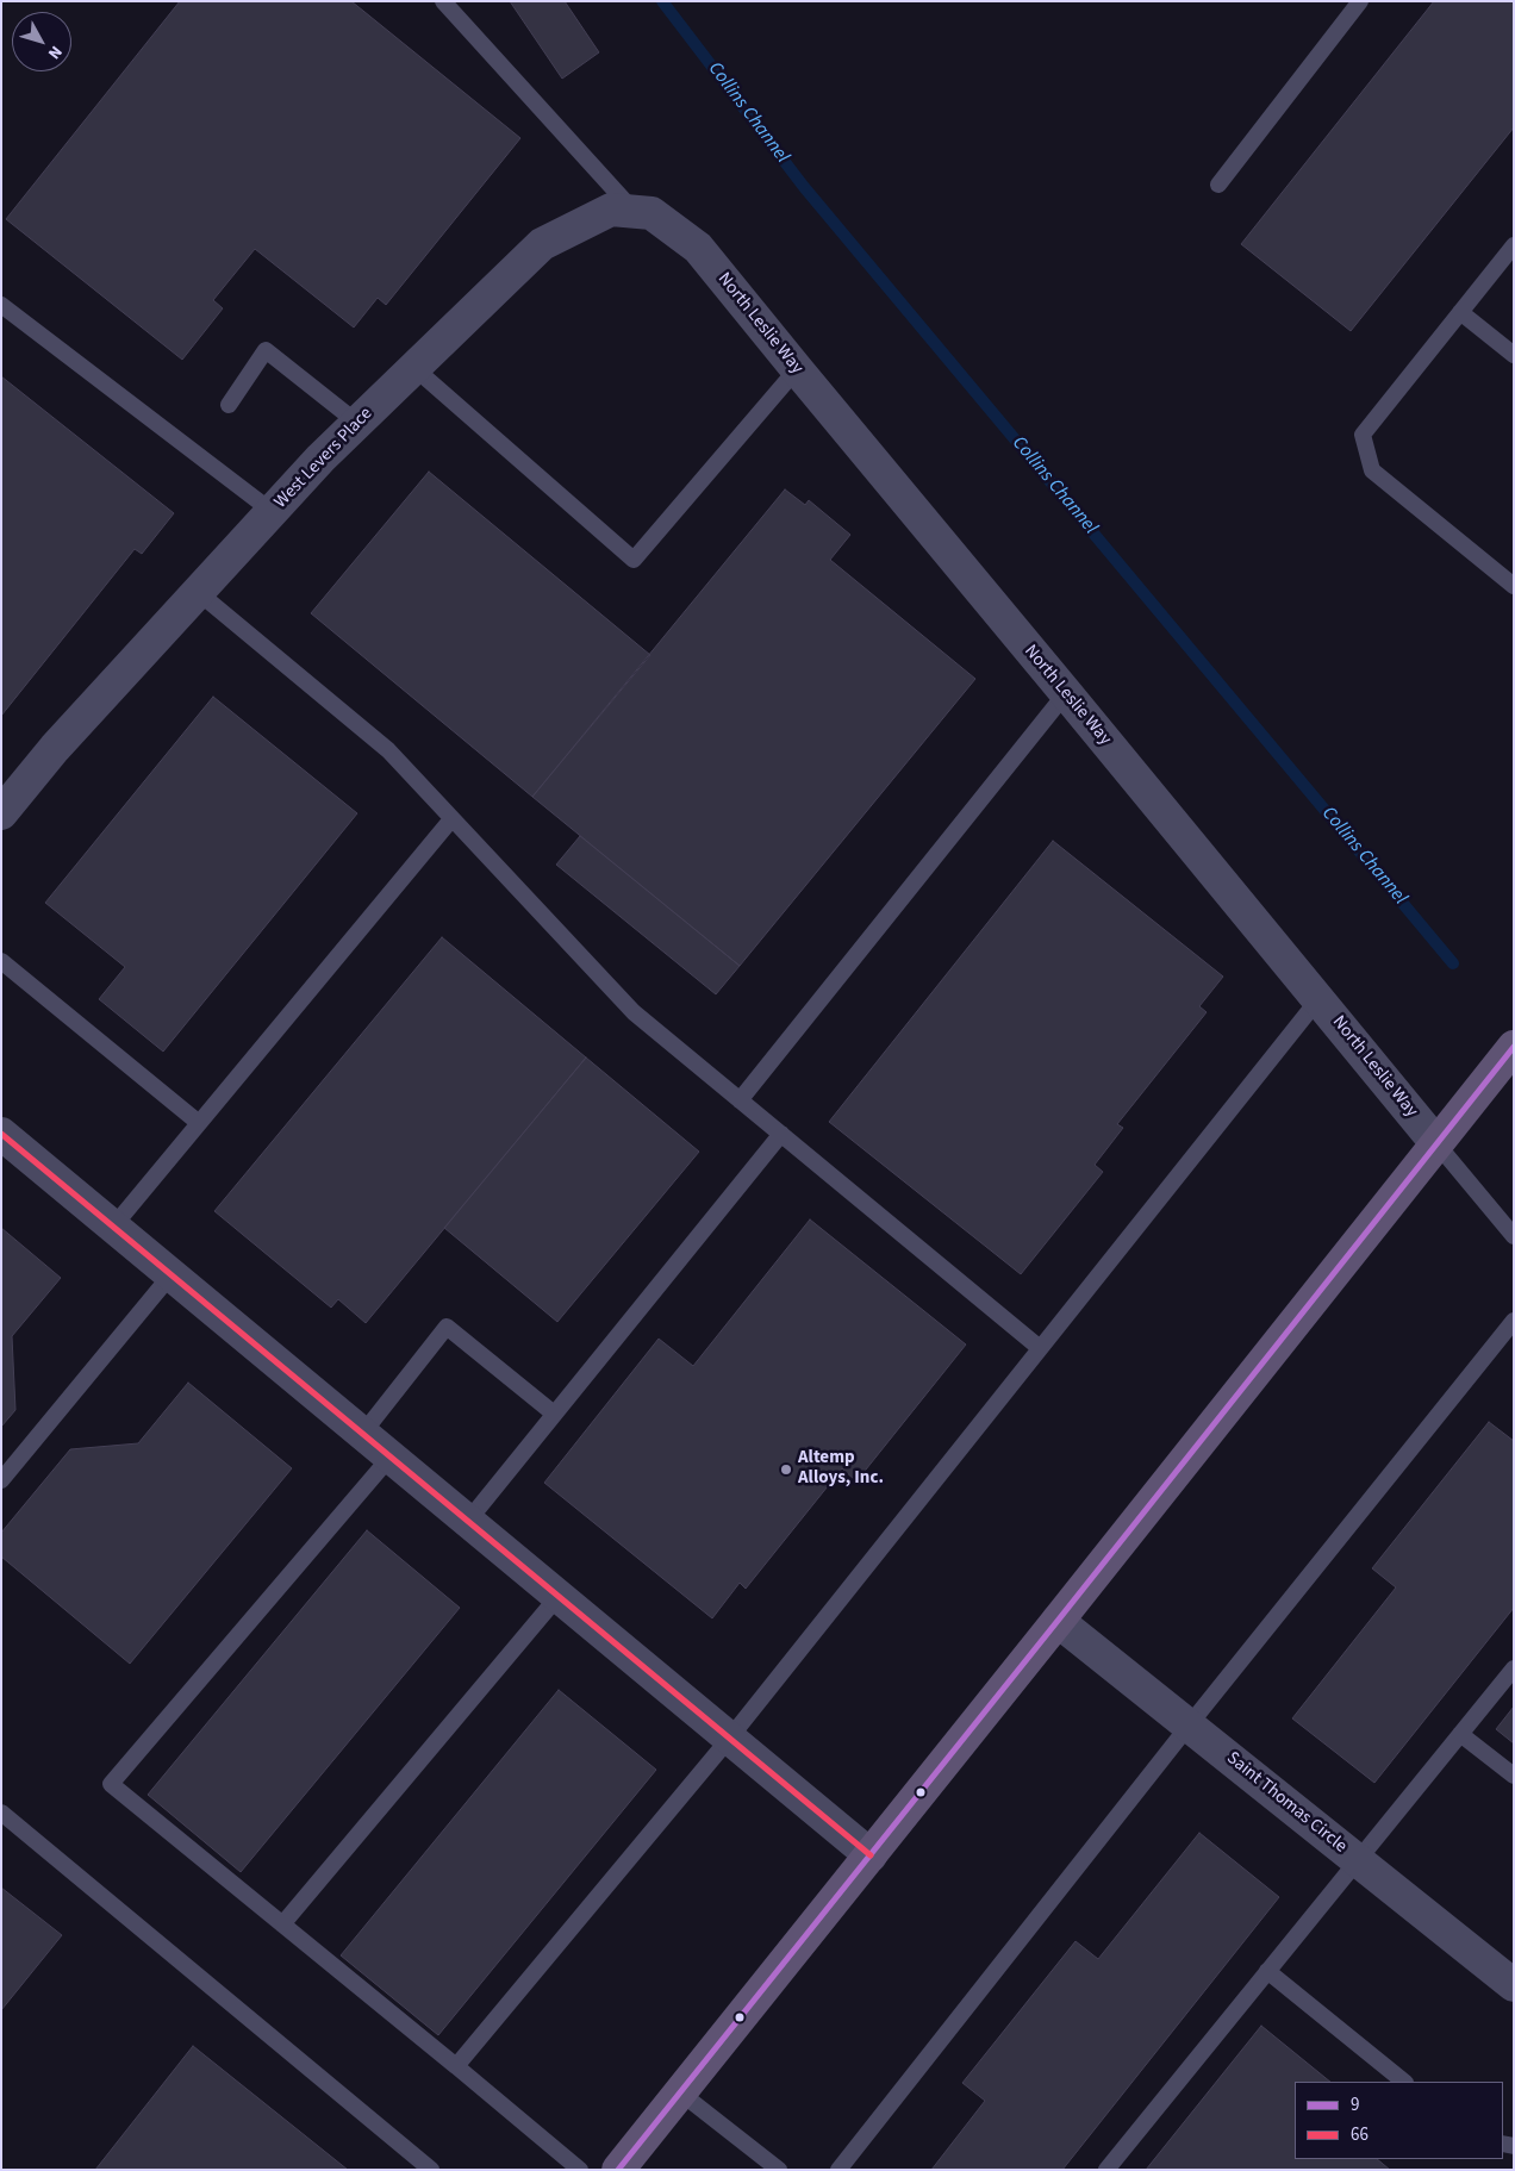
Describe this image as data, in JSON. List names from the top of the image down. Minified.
{"streets":{"street":["North Leslie Way","West Levers Place","Saint Thomas Circle"]},"crossings":[["North Leslie Way","West Levers Place"]],"water":["Collins Channel"],"places":["Altemp Alloys, Inc."],"lines":["transit line 9","transit line 66"],"legend":["9","66"],"north":"bottom right"}
